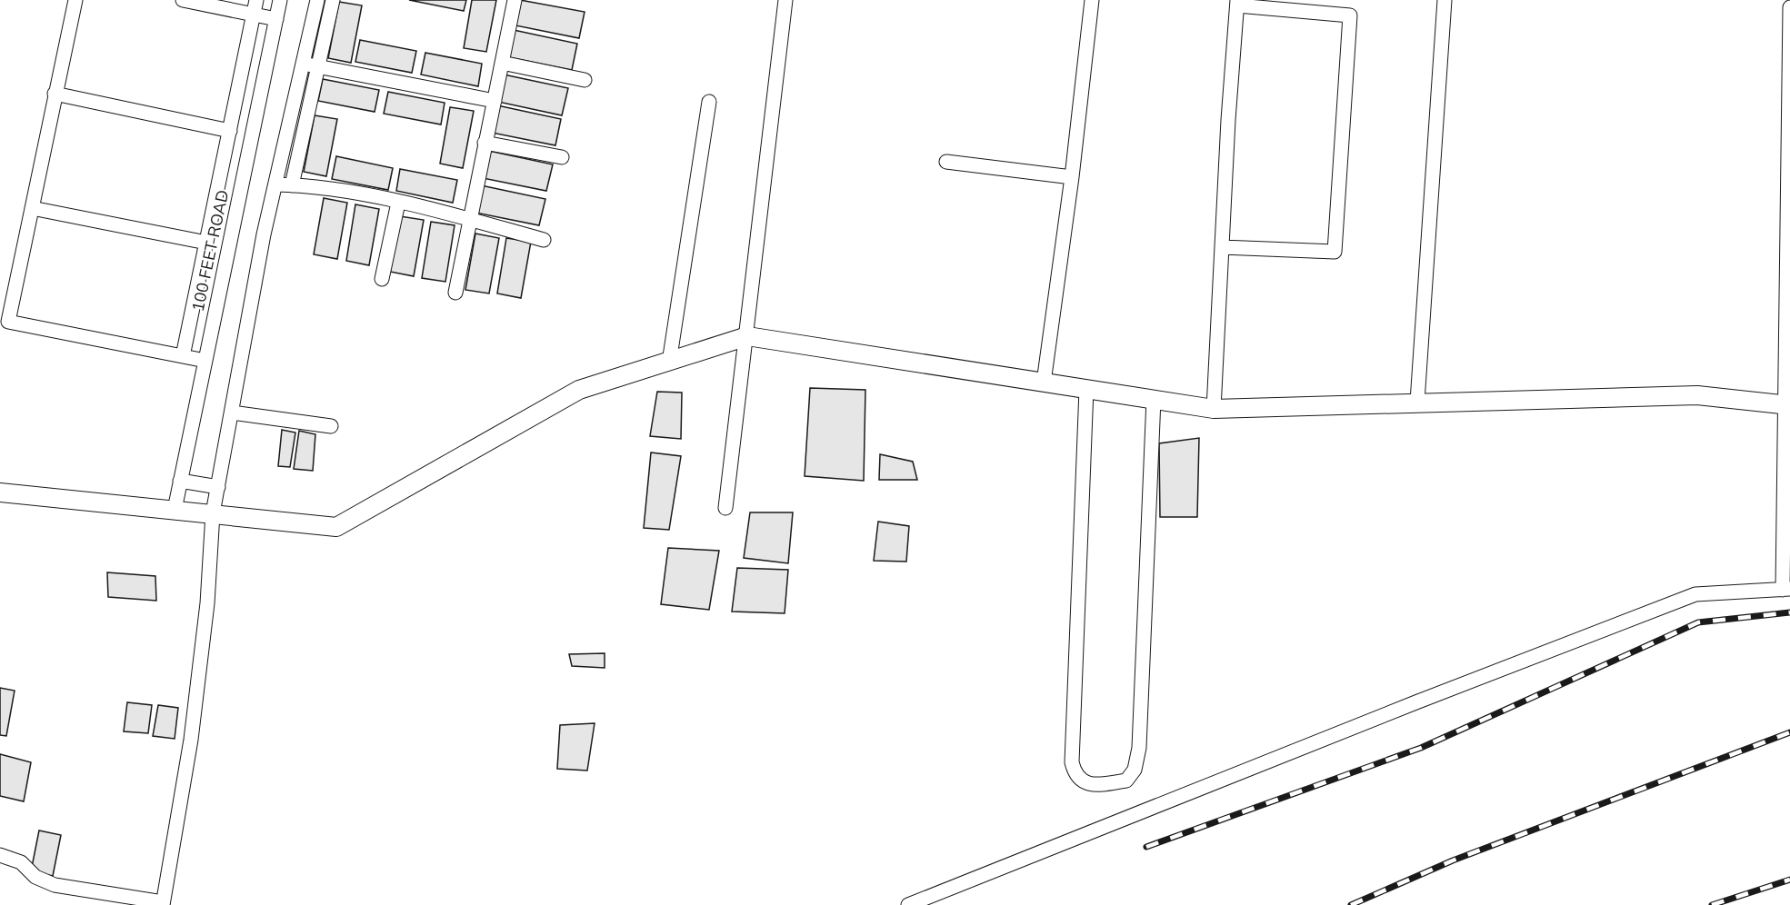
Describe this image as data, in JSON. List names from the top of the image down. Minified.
{"streets":{"street":["100 FEET ROAD"]}}
